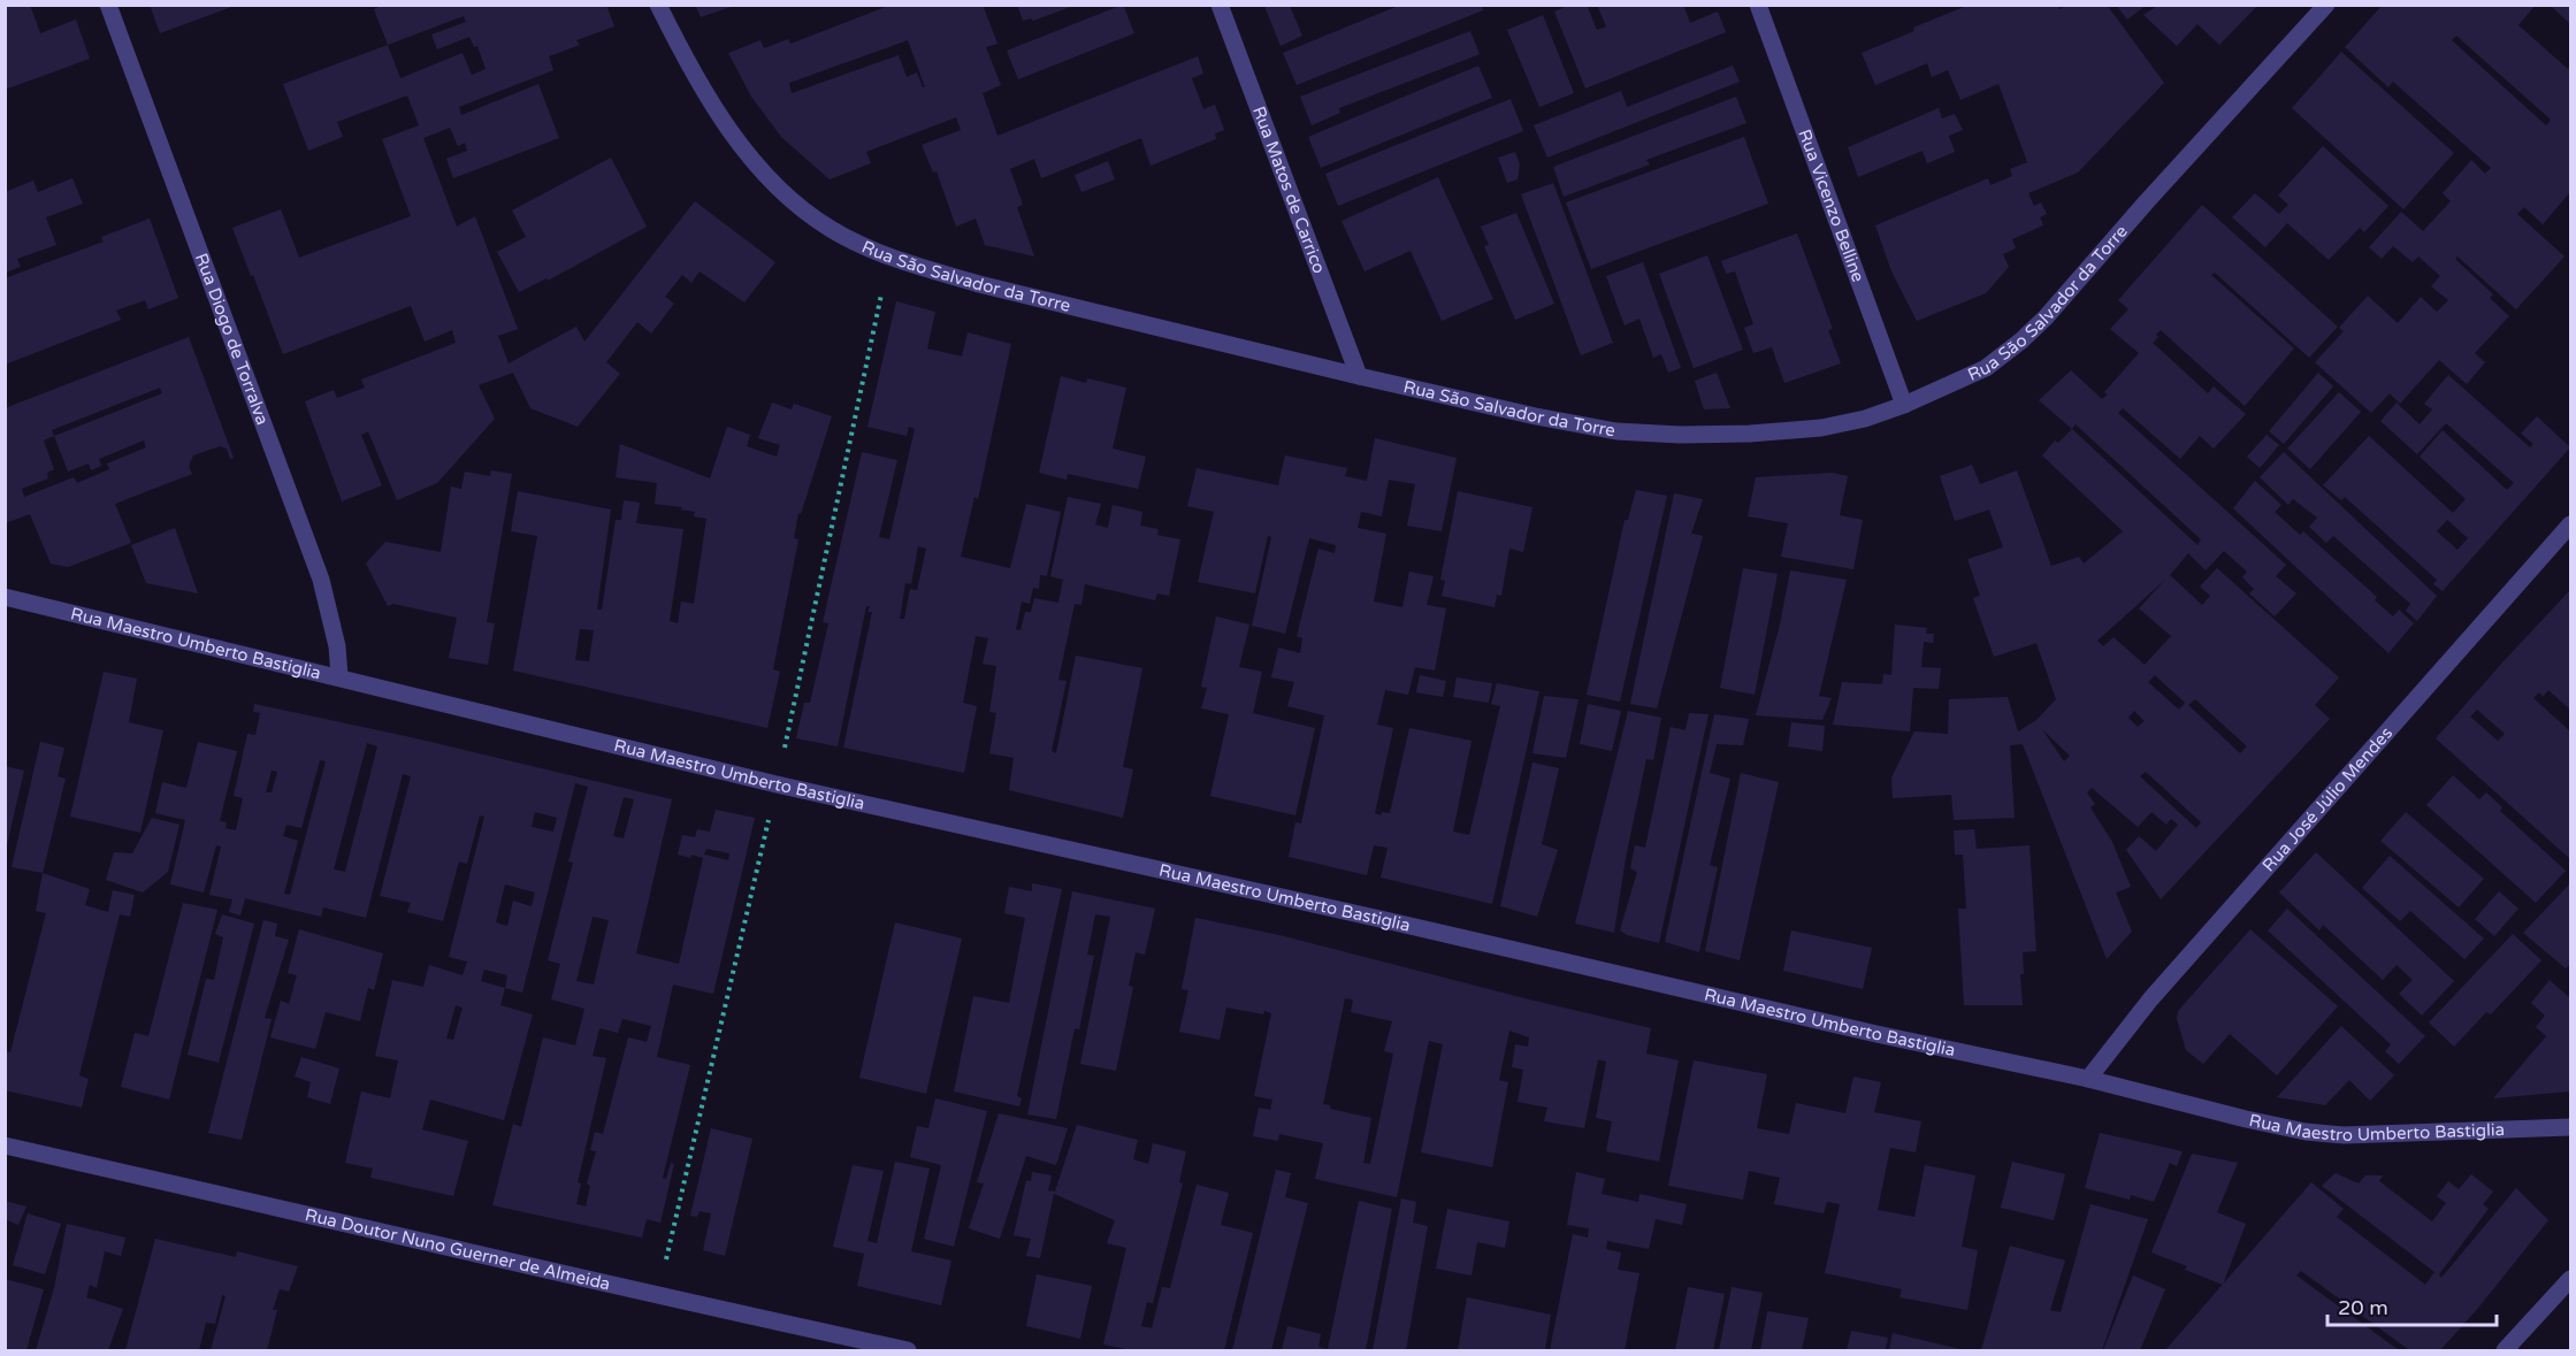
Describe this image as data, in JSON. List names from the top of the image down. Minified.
{"streets":{"street":["Rua Matos de Carrico","Rua Vicenzo Belline","Rua São Salvador da Torre","Rua Diogo de Torralva","Rua Maestro Umberto Bastiglia","Rua José Júlio Mendes","Rua Doutor Nuno Guerner de Almeida"]},"crossings":[["Rua Matos de Carrico","Rua São Salvador da Torre"],["Rua Vicenzo Belline","Rua São Salvador da Torre"],["Rua Diogo de Torralva","Rua Maestro Umberto Bastiglia"],["Rua Maestro Umberto Bastiglia","Rua José Júlio Mendes"]],"scale_bar":"20 m"}
